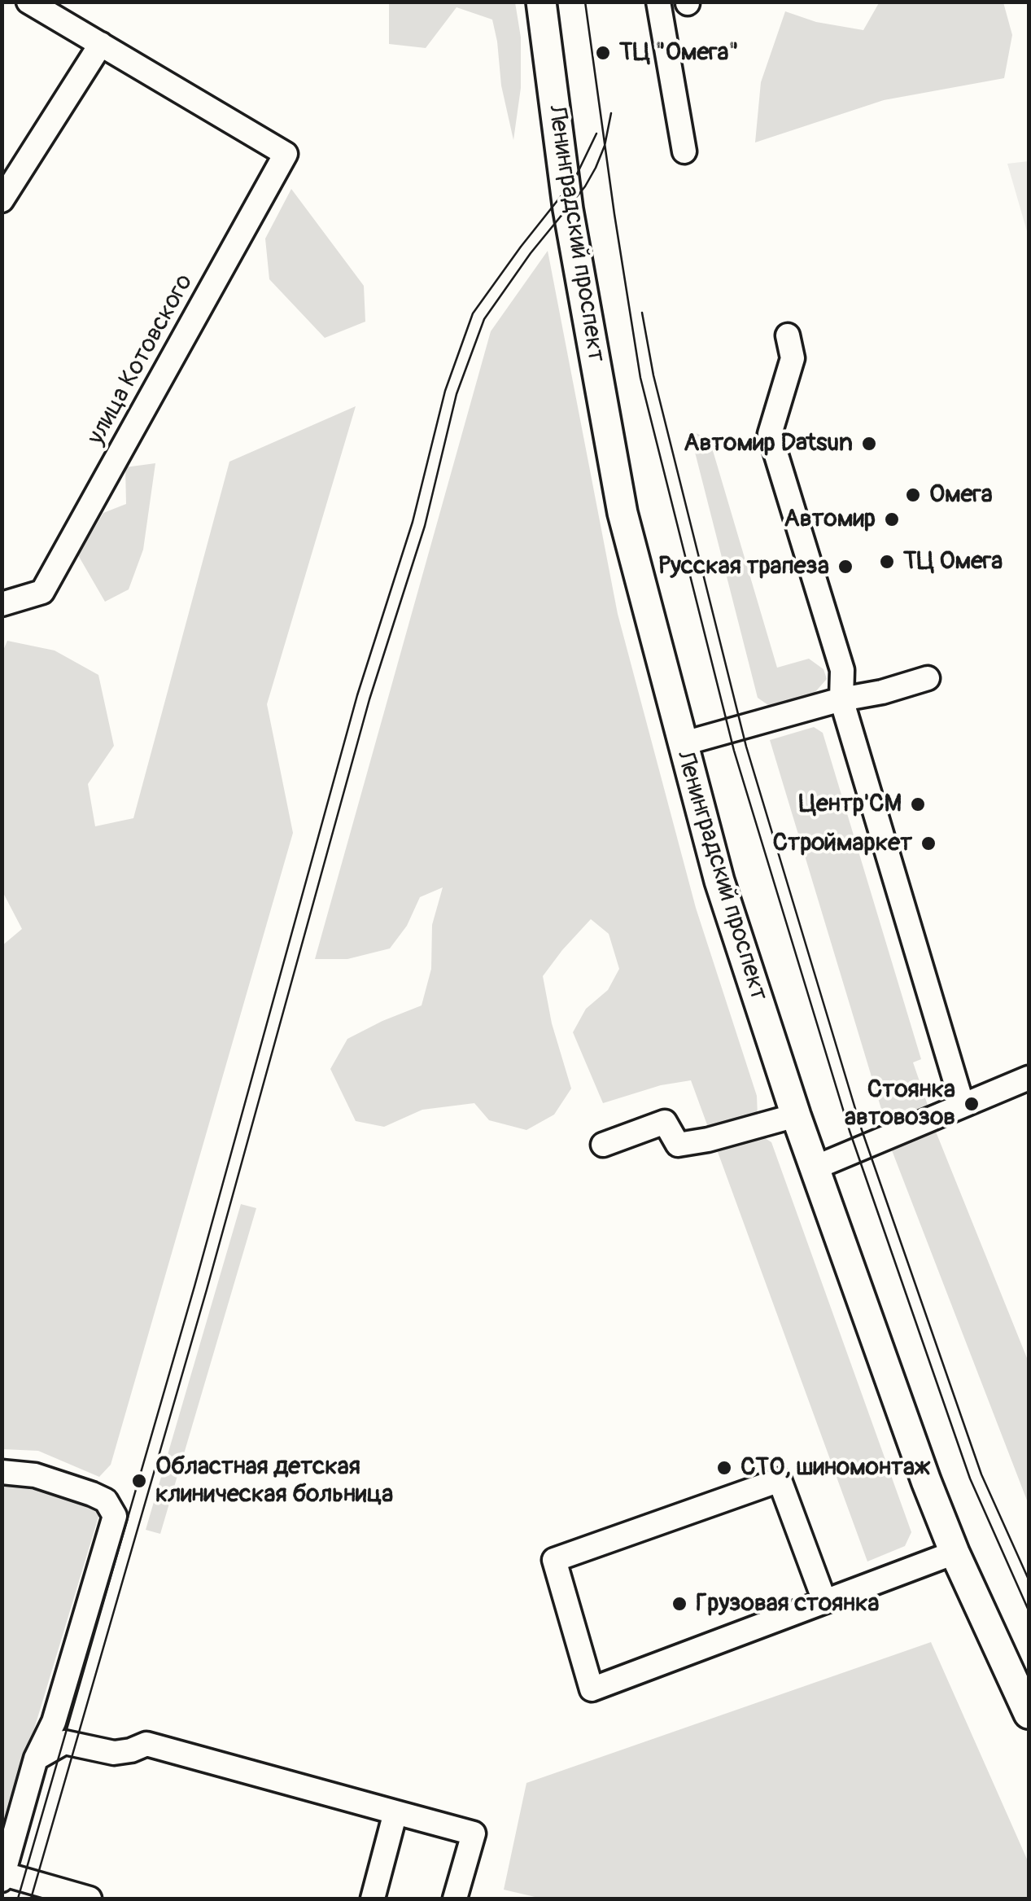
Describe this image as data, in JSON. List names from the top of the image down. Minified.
{"streets":{"main road":["Ленинградский проспект"],"street":["улица Котовского"]},"places":["ТЦ \"Омега\"","Автомир Datsun","Омега","Автомир","ТЦ Омега","Русская трапеза","Центр'СМ","Строймаркет","Стоянка автовозов","СТО, шиномонтаж","Областная детская клиническая больница","Грузовая стоянка"]}
